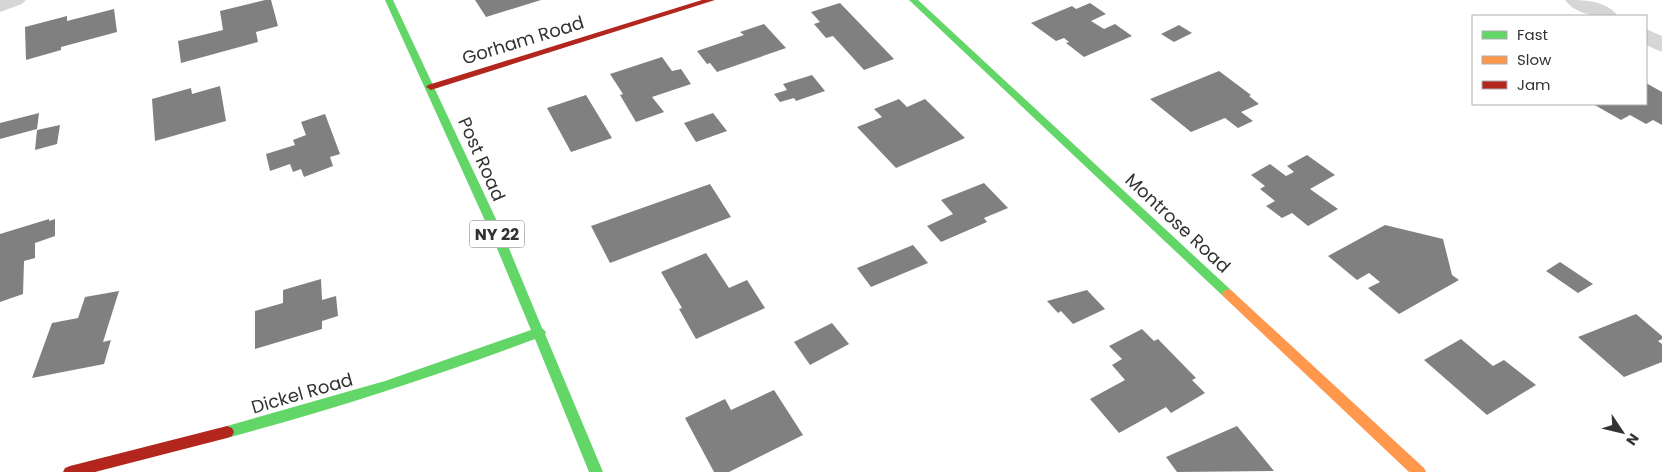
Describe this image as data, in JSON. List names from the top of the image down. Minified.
{"streets":{"street":["Gorham Road","Post Road","Montrose Road","NY 22","Dickel Road"]},"crossings":[["Gorham Road","Post Road"],["Post Road","Dickel Road"]],"legend":["Fast","Slow","Jam"],"north":"bottom right"}
